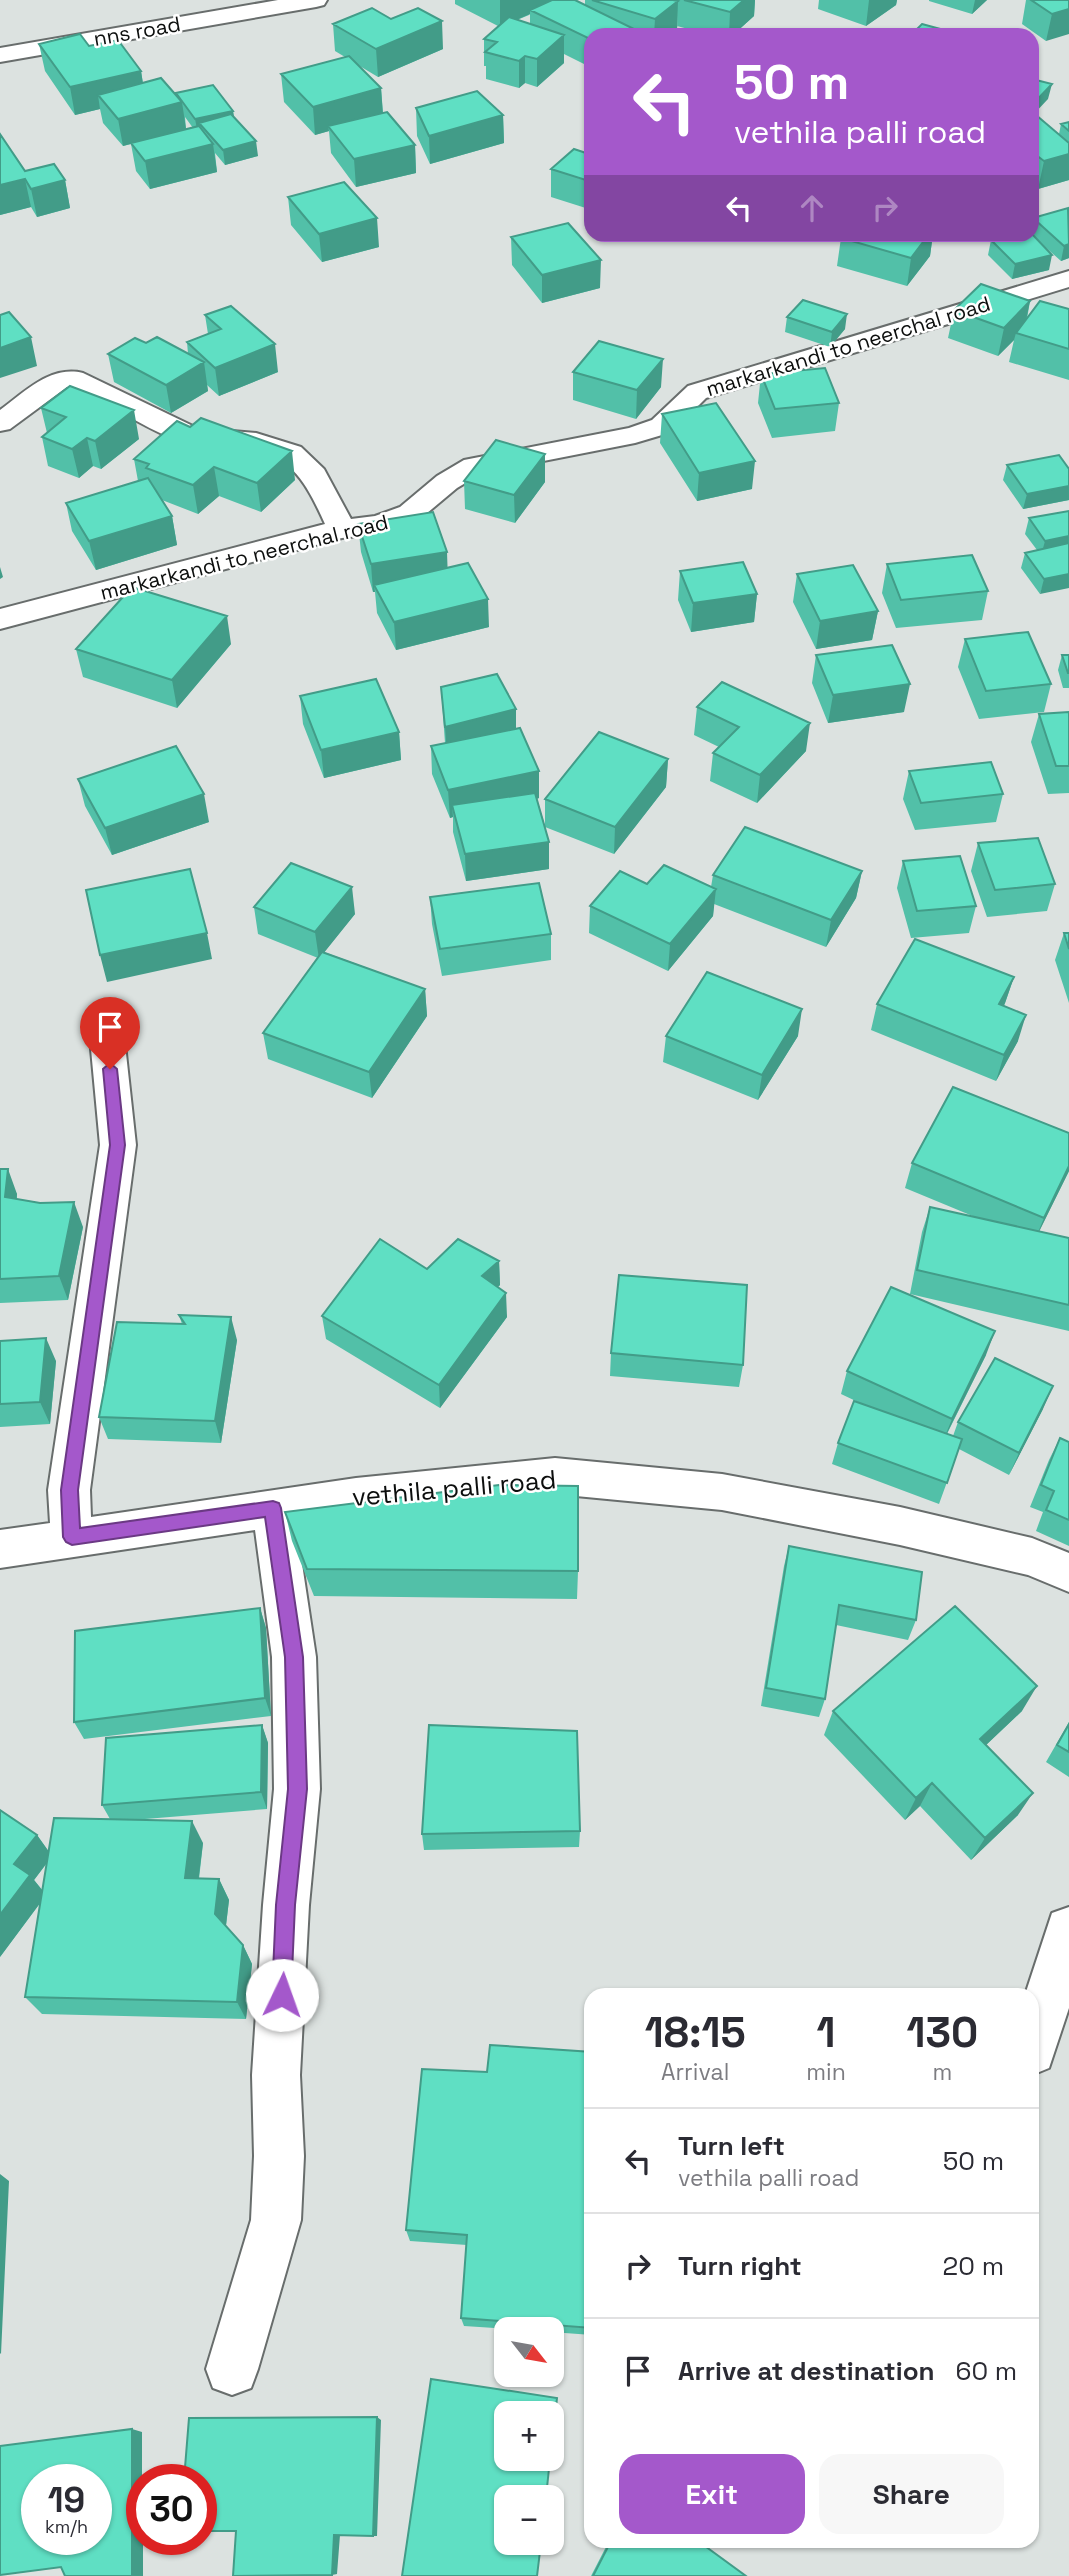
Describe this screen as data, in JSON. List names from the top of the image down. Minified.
{"streets":{"street":["nns road","markarkandi to neerchal road","vethila palli road"]},"north":"bottom right","page":{"turn":["50 m","vethila palli road"],"eta":["18:15","Arrival","1","min","130","m"],"list":[{"name":"Turn left","note":"vethila palli road","value":"50 m"},{"name":"Turn right","value":"20 m"},{"name":"Arrive at destination","value":"60 m"}],"map_buttons":["+","−"],"buttons":["Exit","Share"],"speed":"19 km/h","limit":"30"}}
